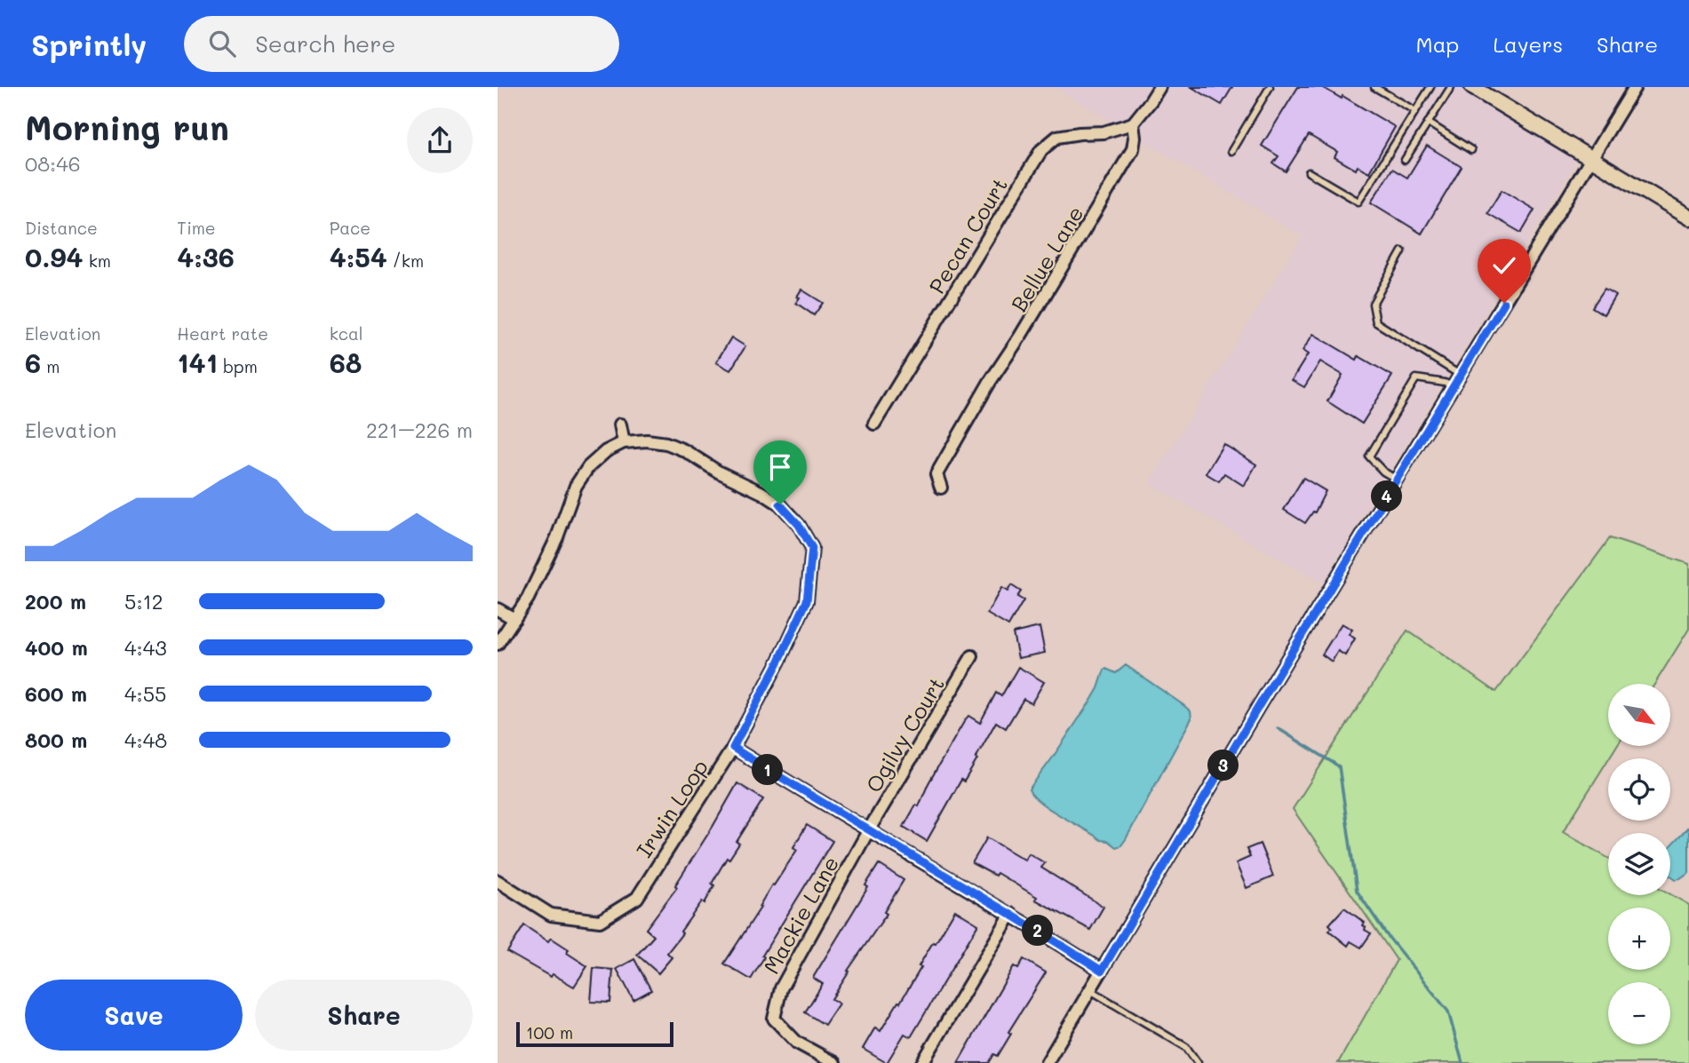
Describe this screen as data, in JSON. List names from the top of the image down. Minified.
{"streets":{"street":["Pecan Court","Bellue Lane","Ogilvy Court","Irwin Loop","Mackie Lane"]},"crossings":[["Pecan Court","Bellue Lane"],["Ogilvy Court","Mackie Lane"]],"scale_bar":"100 m","north":"bottom right","page":{"header":"Sprintly","search":"Search here","nav":["Map","Layers","Share"],"heading":["Morning run","08:46"],"stats":[["Distance","0.94 km"],["Time","4:36"],["Pace","4:54 /km"],["Elevation","6 m"],["Heart rate","141 bpm"],["kcal","68"]],"chart":["Elevation","221–226 m"],"pins":["4","3","1","2"],"list":[{"name":"200 m","note":"5:12"},{"name":"400 m","note":"4:43"},{"name":"600 m","note":"4:55"},{"name":"800 m","note":"4:48"}],"map_buttons":["+","−"],"buttons":["Save","Share"],"scale":"100 m"}}
